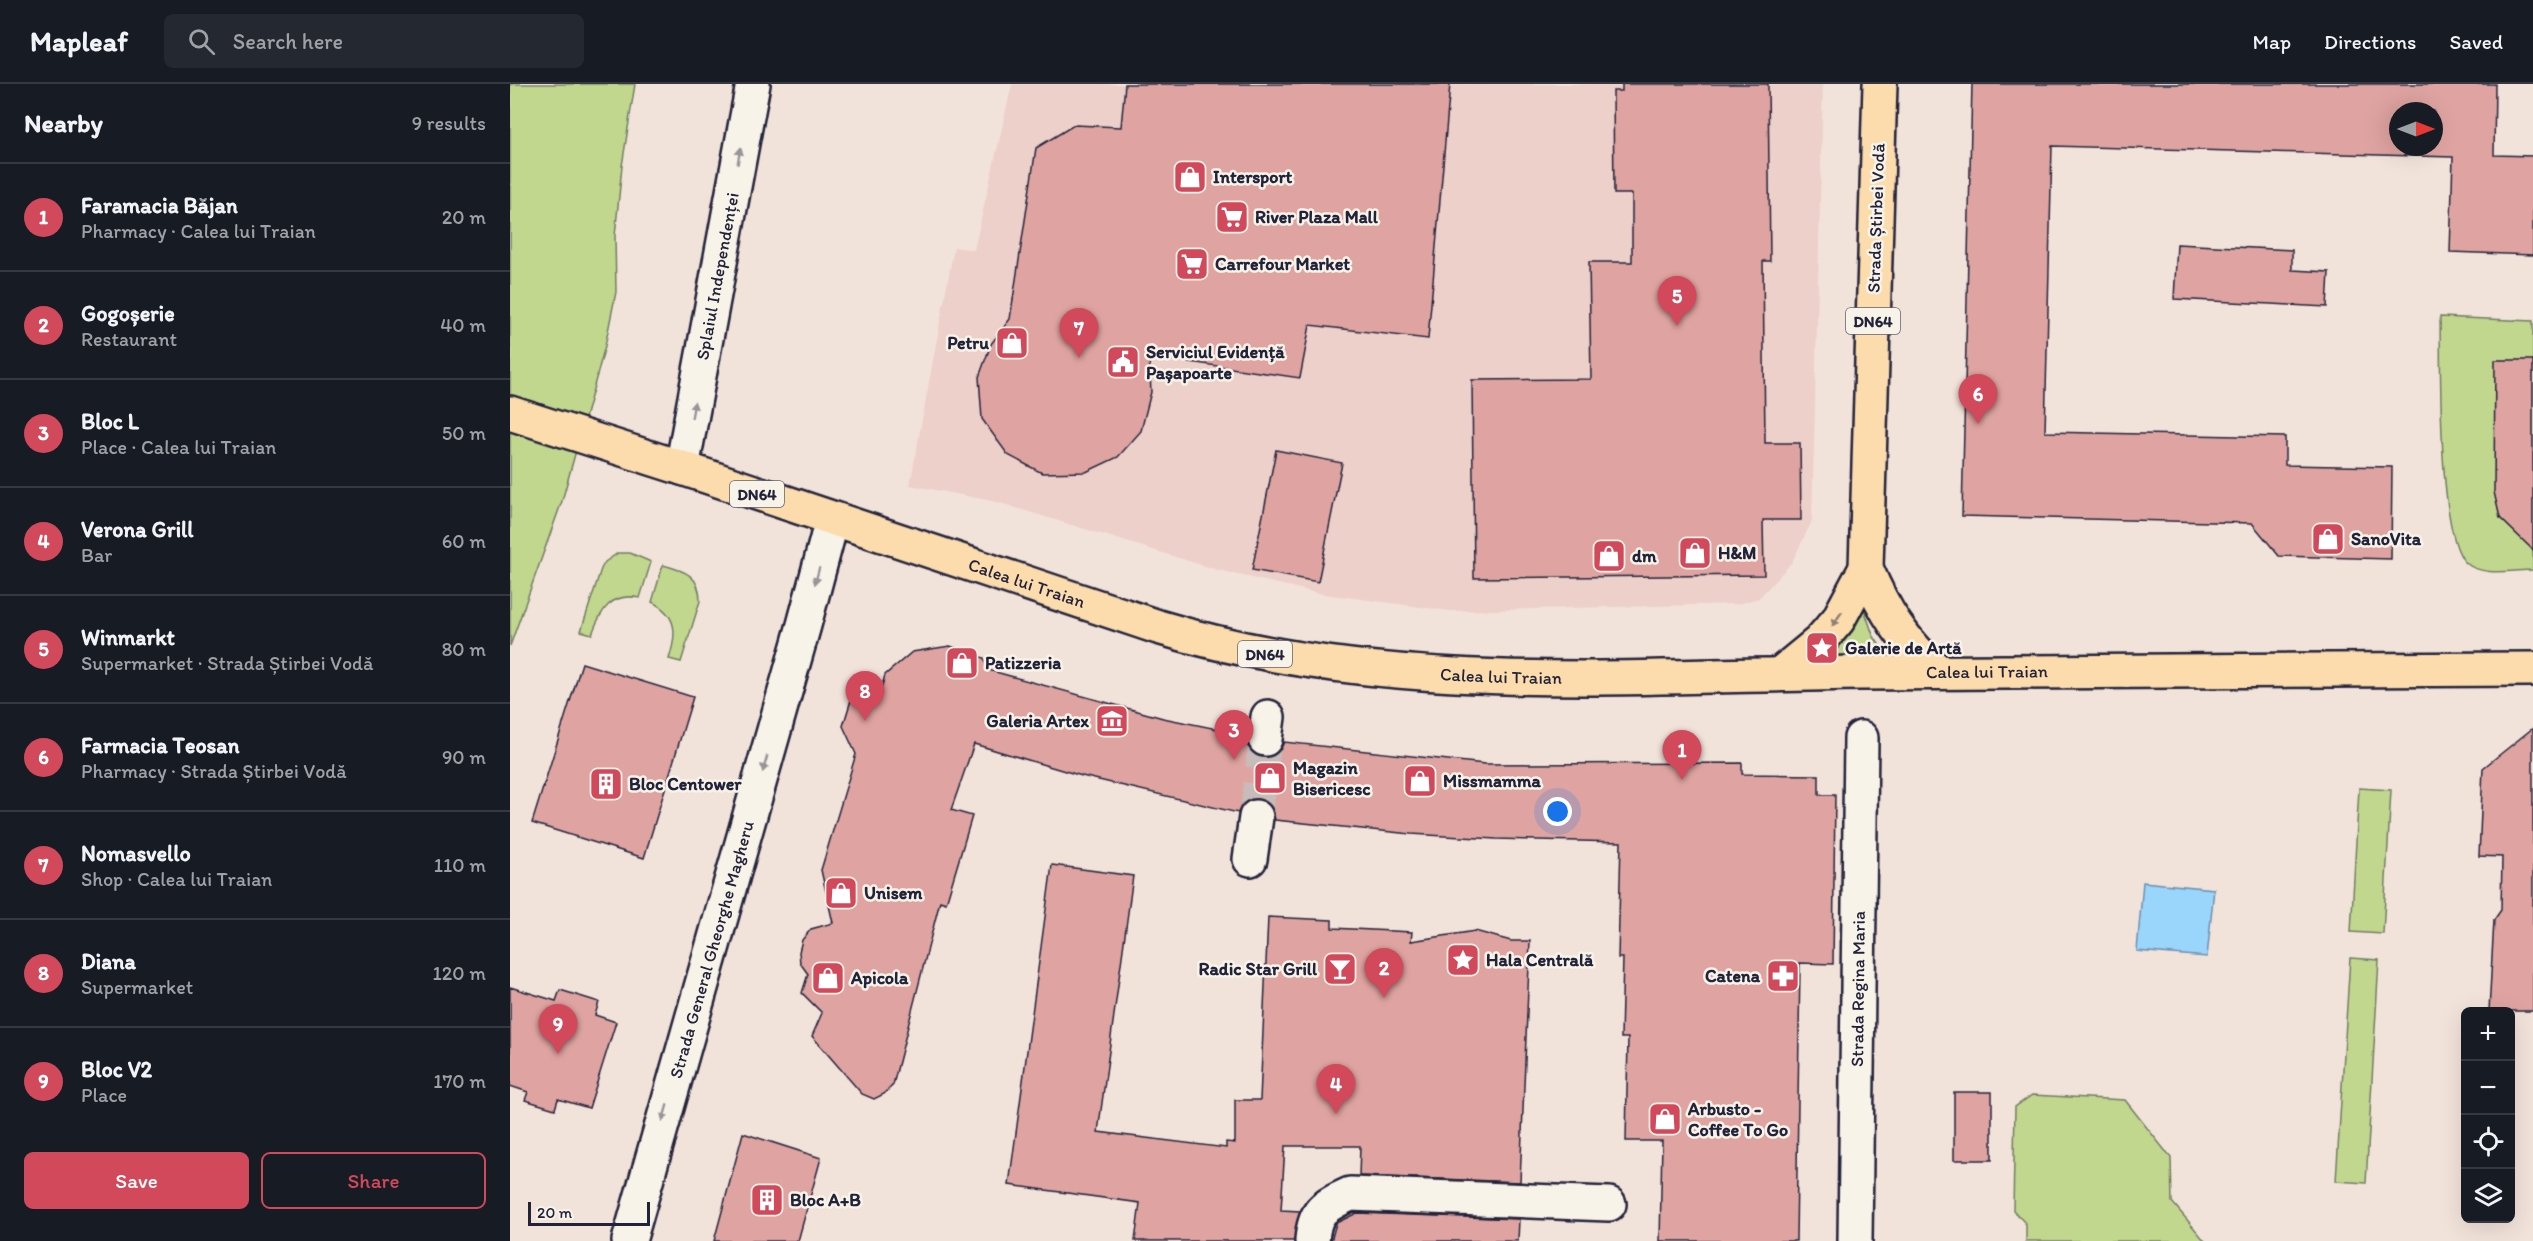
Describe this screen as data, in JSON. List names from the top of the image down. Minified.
{"streets":{"main road":["Strada Știrbei Vodă","DN64","Calea lui Traian"],"street":["Splaiul Independenței","Strada General Gheorghe Magheru","Strada Regina Maria"]},"crossings":[["Strada Știrbei Vodă","Calea lui Traian"],["Splaiul Independenței","Calea lui Traian"],["Calea lui Traian","Strada General Gheorghe Magheru"]],"one_way":["Splaiul Independenței","Strada General Gheorghe Magheru"],"places":{"shop":["Intersport","Petru","SanoVita","H&M","dm","Patizzeria","Magazin Bisericesc","Missmamma","Unisem","Apicola","Arbusto - Coffee To Go"],"supermarket":["River Plaza Mall","Carrefour Market"],"public building":["Serviciul Evidență Pașapoarte"],"place":["Galerie de Artă","Hala Centrală"],"museum":["Galeria Artex"],"building":["Bloc Centower","Bloc A+B"],"bar":["Radic Star Grill"],"pharmacy":["Catena"]},"scale_bar":"20 m","north":"right","page":{"header":"Mapleaf","search":"Search here","nav":["Map","Directions","Saved"],"heading":["Nearby","9 results"],"list":[{"mark":"1","name":"Faramacia Băjan","note":"Pharmacy · Calea lui Traian","value":"20 m"},{"mark":"2","name":"Gogoșerie","note":"Restaurant","value":"40 m"},{"mark":"3","name":"Bloc L","note":"Place · Calea lui Traian","value":"50 m"},{"mark":"4","name":"Verona Grill","note":"Bar","value":"60 m"},{"mark":"5","name":"Winmarkt","note":"Supermarket · Strada Știrbei Vodă","value":"80 m"},{"mark":"6","name":"Farmacia Teosan","note":"Pharmacy · Strada Știrbei Vodă","value":"90 m"},{"mark":"7","name":"Nomasvello","note":"Shop · Calea lui Traian","value":"110 m"},{"mark":"8","name":"Diana","note":"Supermarket","value":"120 m"},{"mark":"9","name":"Bloc V2","note":"Place","value":"170 m"}],"pins":["5","7","6","8","3","1","2","9","4"],"map_buttons":["+","−"],"buttons":["Save","Share"],"scale":"20 m"}}
